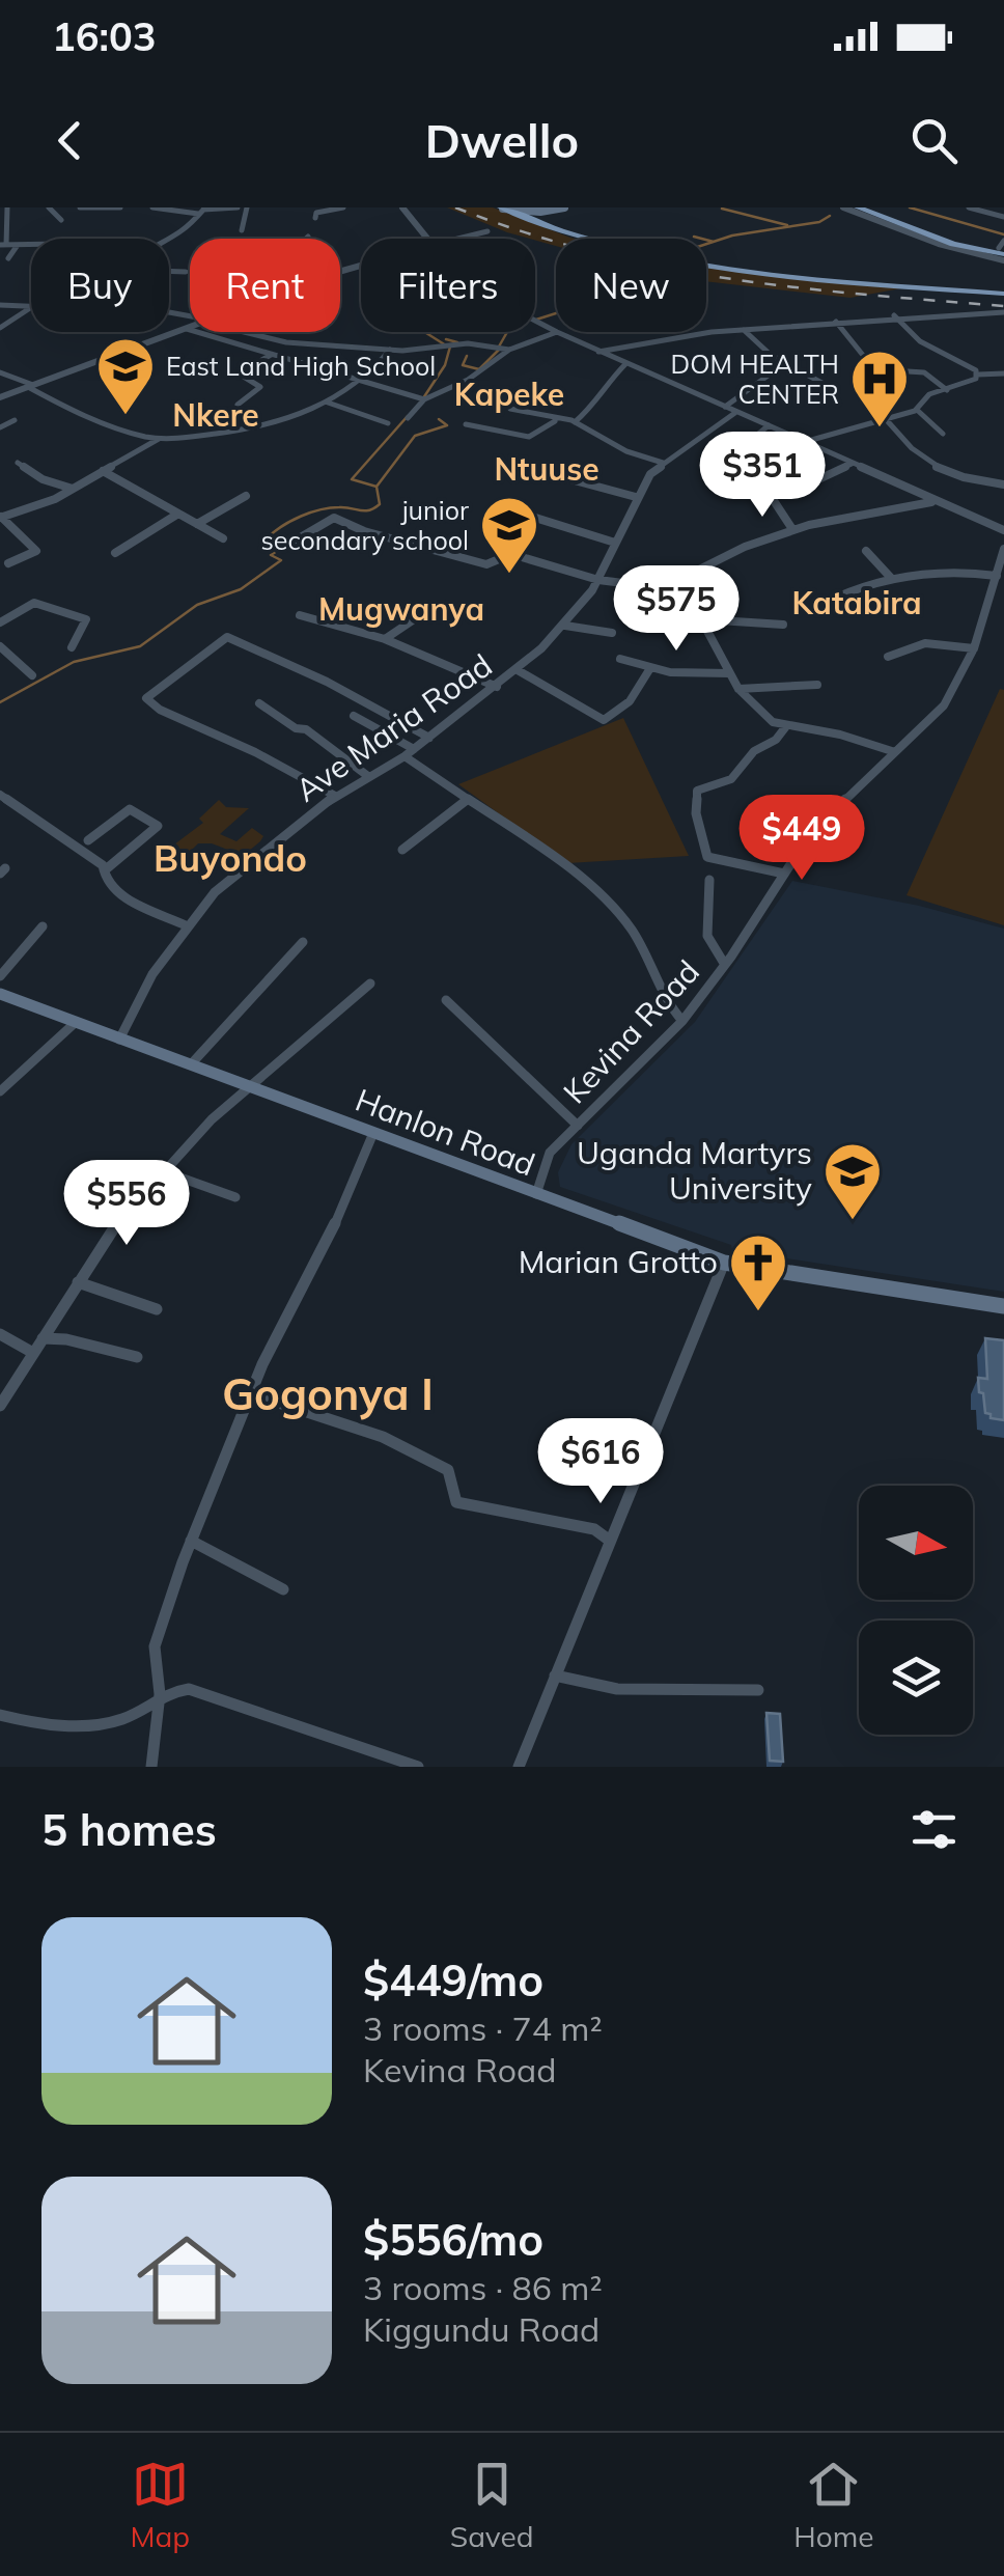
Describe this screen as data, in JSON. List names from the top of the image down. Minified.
{"streets":{"main road":["Hanlon Road"],"street":["Ave Maria Road","Kevina Road"]},"crossings":[["Ave Maria Road","Hanlon Road"],["Kevina Road","Hanlon Road"]],"districts":["Kapeke","Nkere","Ntuuse","Katabira","Mugwanya","Buyondo","Gogonya I"],"places":{"school or university":["East Land High School","junior secondary school","Uganda Martyrs University"],"hospital":["DOM HEALTH CENTER"],"church":["Marian Grotto"]},"north":"right","page":{"status":"16:03","header":"Dwello","chip":["Buy","Rent","Filters","New"],"price":["$351","$575","$449","$556","$616"],"heading":"5 homes","list":[{"name":"$449/mo","note":"3 rooms · 74 m² · Kevina Road"},{"name":"$556/mo","note":"3 rooms · 86 m² · Kiggundu Road"}],"tabs":["Map","Saved","Home"]}}
